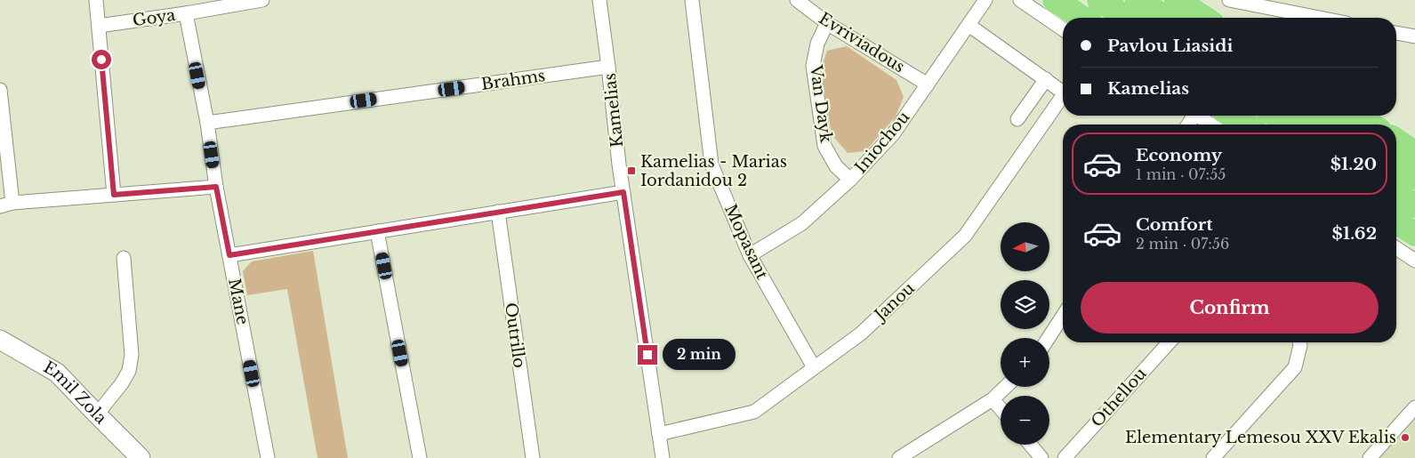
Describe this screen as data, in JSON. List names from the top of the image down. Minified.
{"streets":{"street":["Goya","Evriviadous","Brahms","Van Dayk","Kamelias","Iniochou","Mopasant","Mane","Janou","Outrillo","Emil Zola","Othellou"]},"crossings":[["Goya","Mane"],["Evriviadous","Van Dayk"],["Evriviadous","Iniochou"],["Brahms","Kamelias"],["Brahms","Mane"],["Van Dayk","Iniochou"],["Kamelias","Janou"],["Iniochou","Mopasant"],["Mopasant","Janou"]],"places":{"transit":["Kamelias - Marias Iordanidou 2"],"other":["Elementary Lemesou XXV Ekalis"]},"north":"left","page":{"banner":["Pavlou Liasidi","Kamelias"],"list":[{"name":"Economy","note":"1 min · 07:55","value":"$1.20"},{"name":"Comfort","note":"2 min · 07:56","value":"$1.62"}],"map_buttons":["+","−"],"buttons":"Confirm","bubble":"2 min"}}
